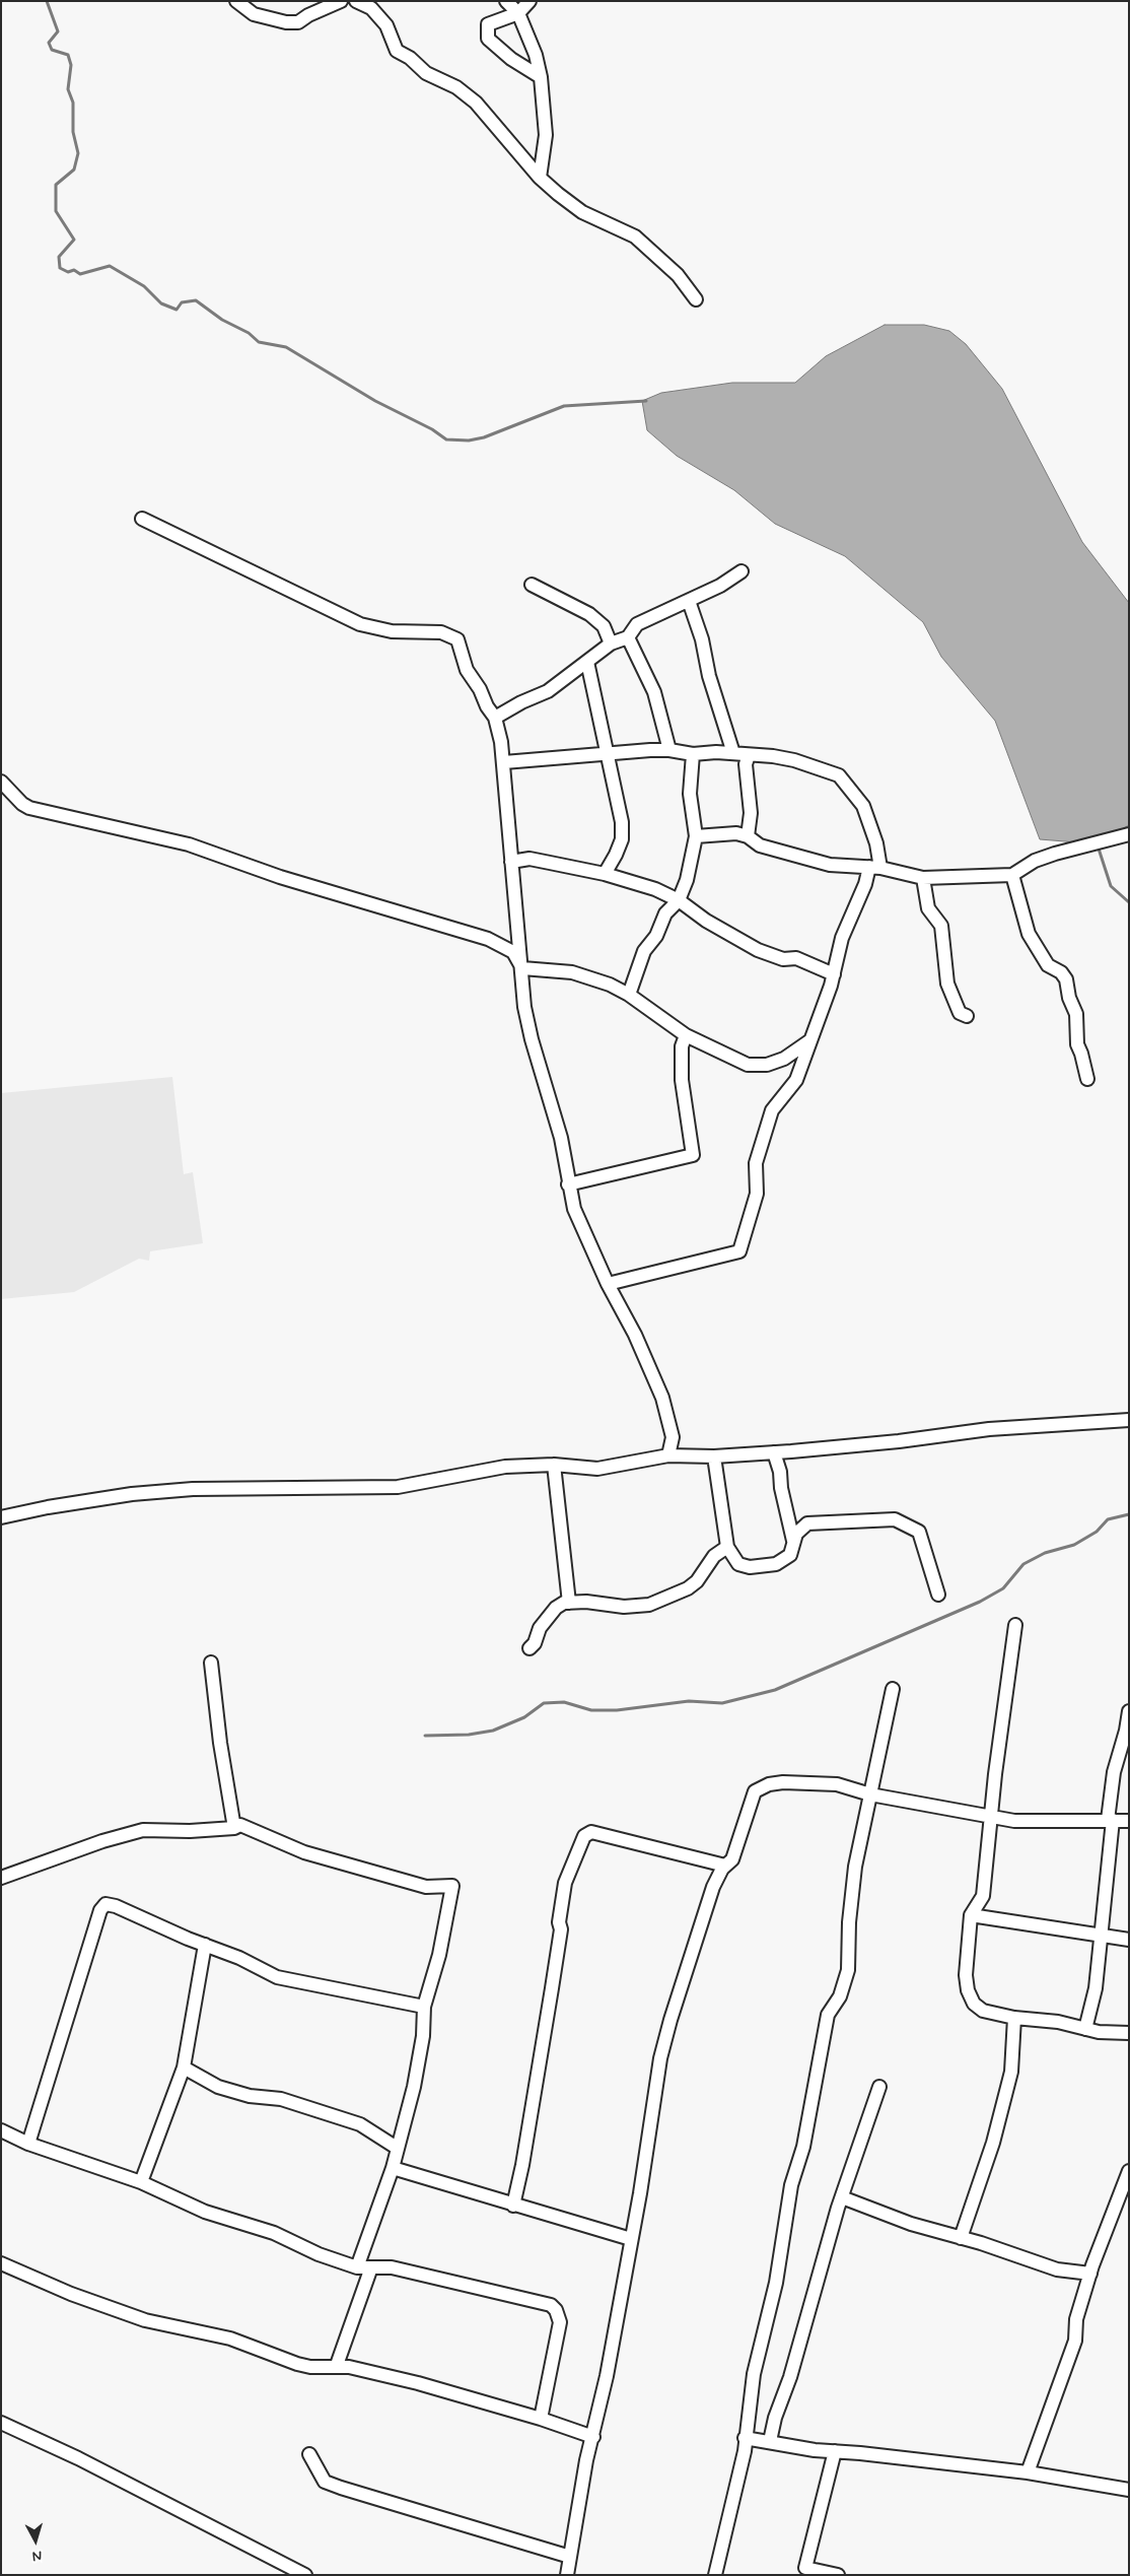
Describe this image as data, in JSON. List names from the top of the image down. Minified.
{"north":"bottom"}
